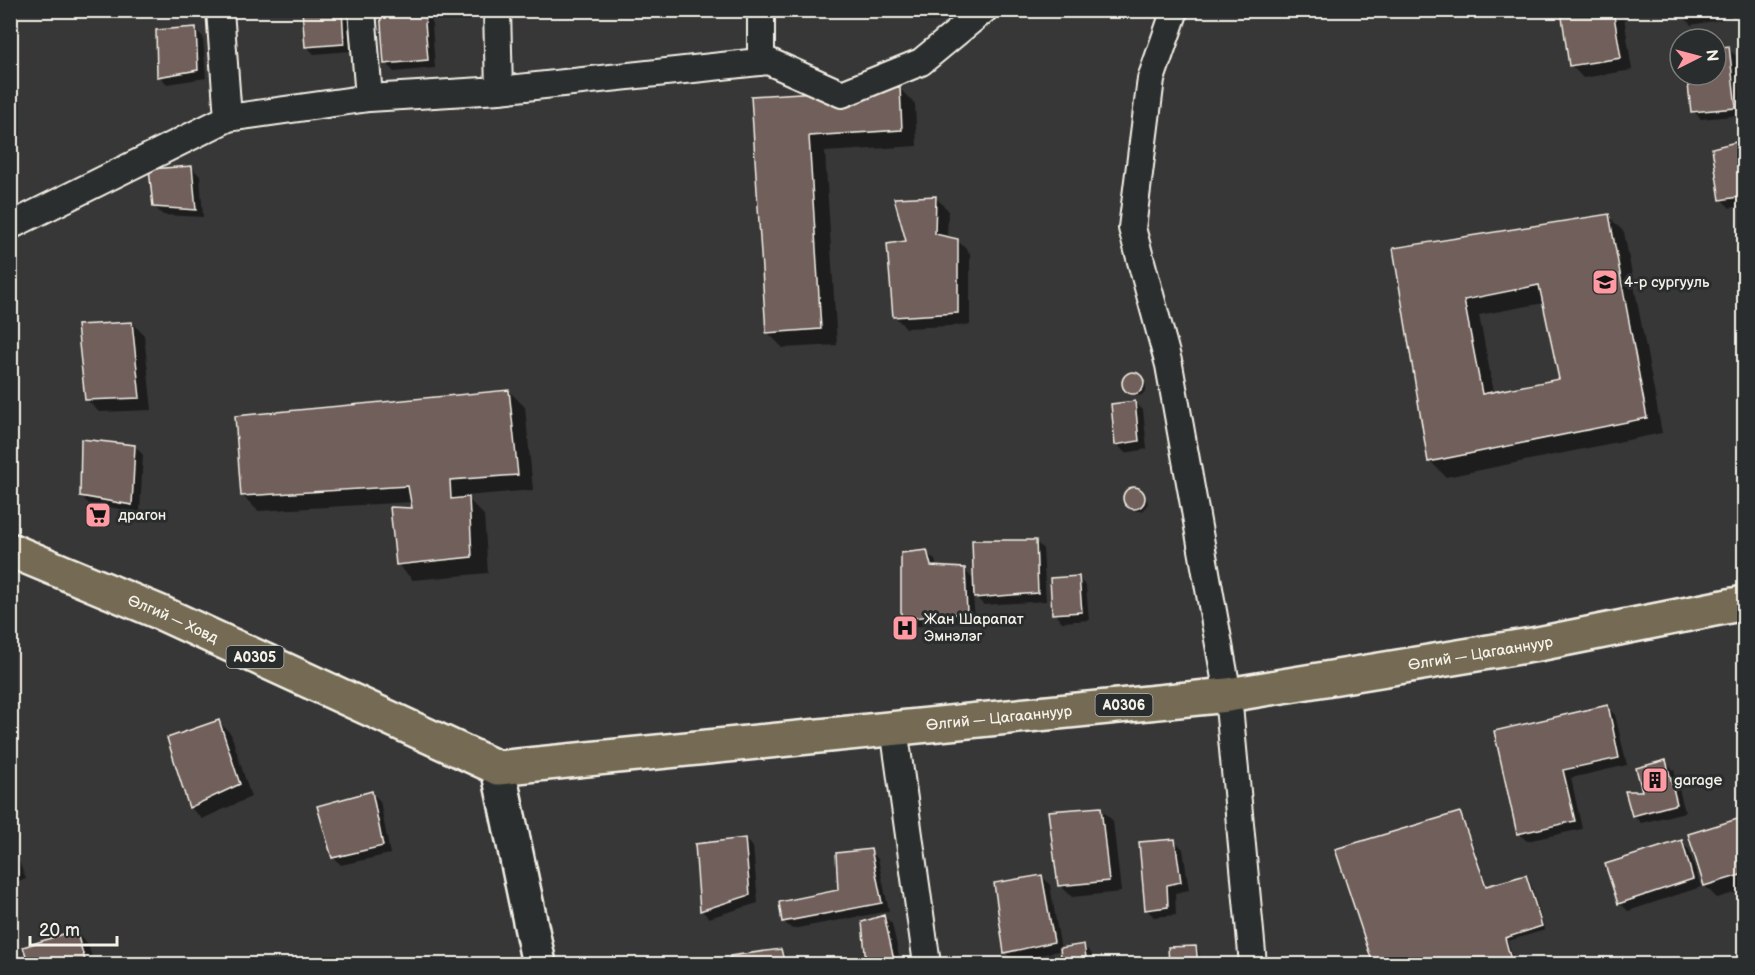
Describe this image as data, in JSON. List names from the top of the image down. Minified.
{"streets":{"highway":["Өлгий — Ховд","Өлгий — Цагааннуур","A0305","A0306"]},"crossings":[["Өлгий — Ховд","Өлгий — Цагааннуур"]],"places":{"school or university":["4-р сургууль"],"supermarket":["драгон"],"hospital":["Жан Шарапат Эмнэлэг"],"building":["garage"]},"scale_bar":"20 m","north":"right"}
